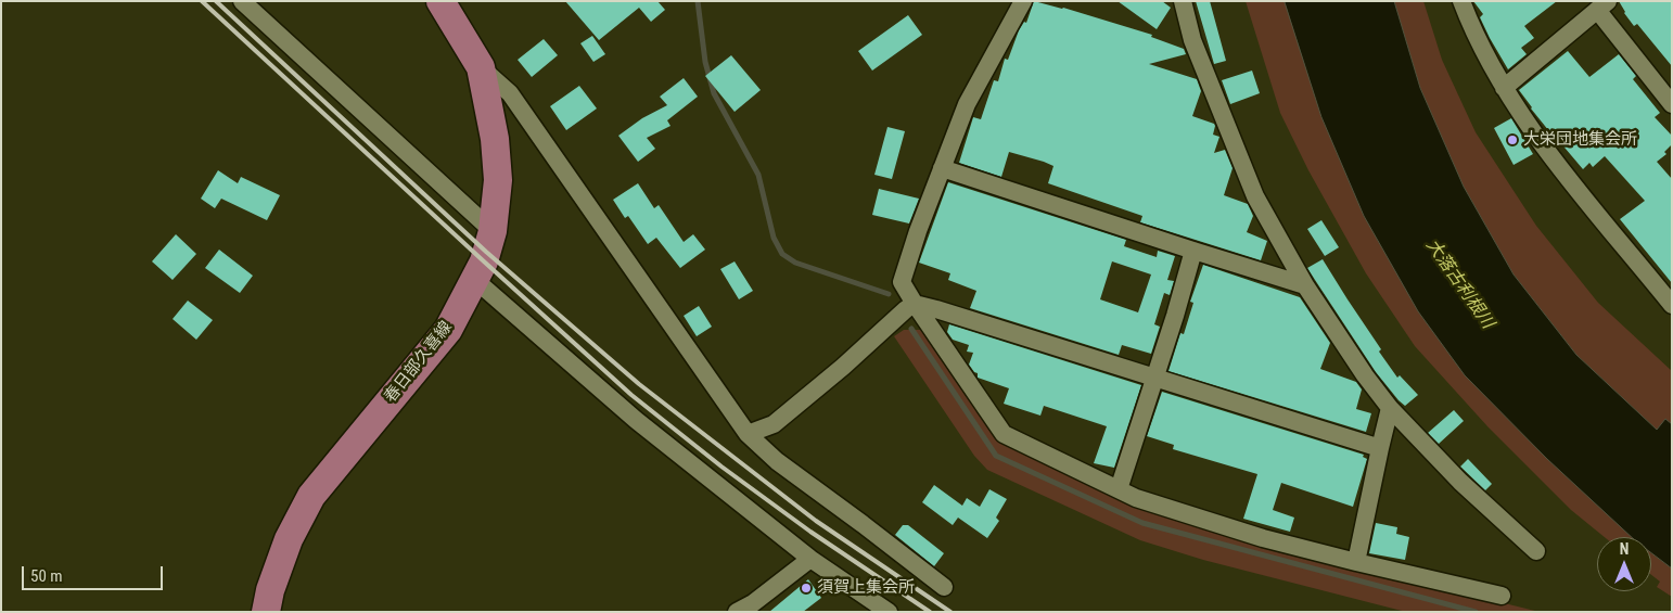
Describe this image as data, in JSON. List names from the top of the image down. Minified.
{"streets":{"main road":["春日部久喜線"]},"water":["大落古利根川"],"places":["大栄団地集会所","須賀上集会所"],"scale_bar":"50 m","north":"top"}
